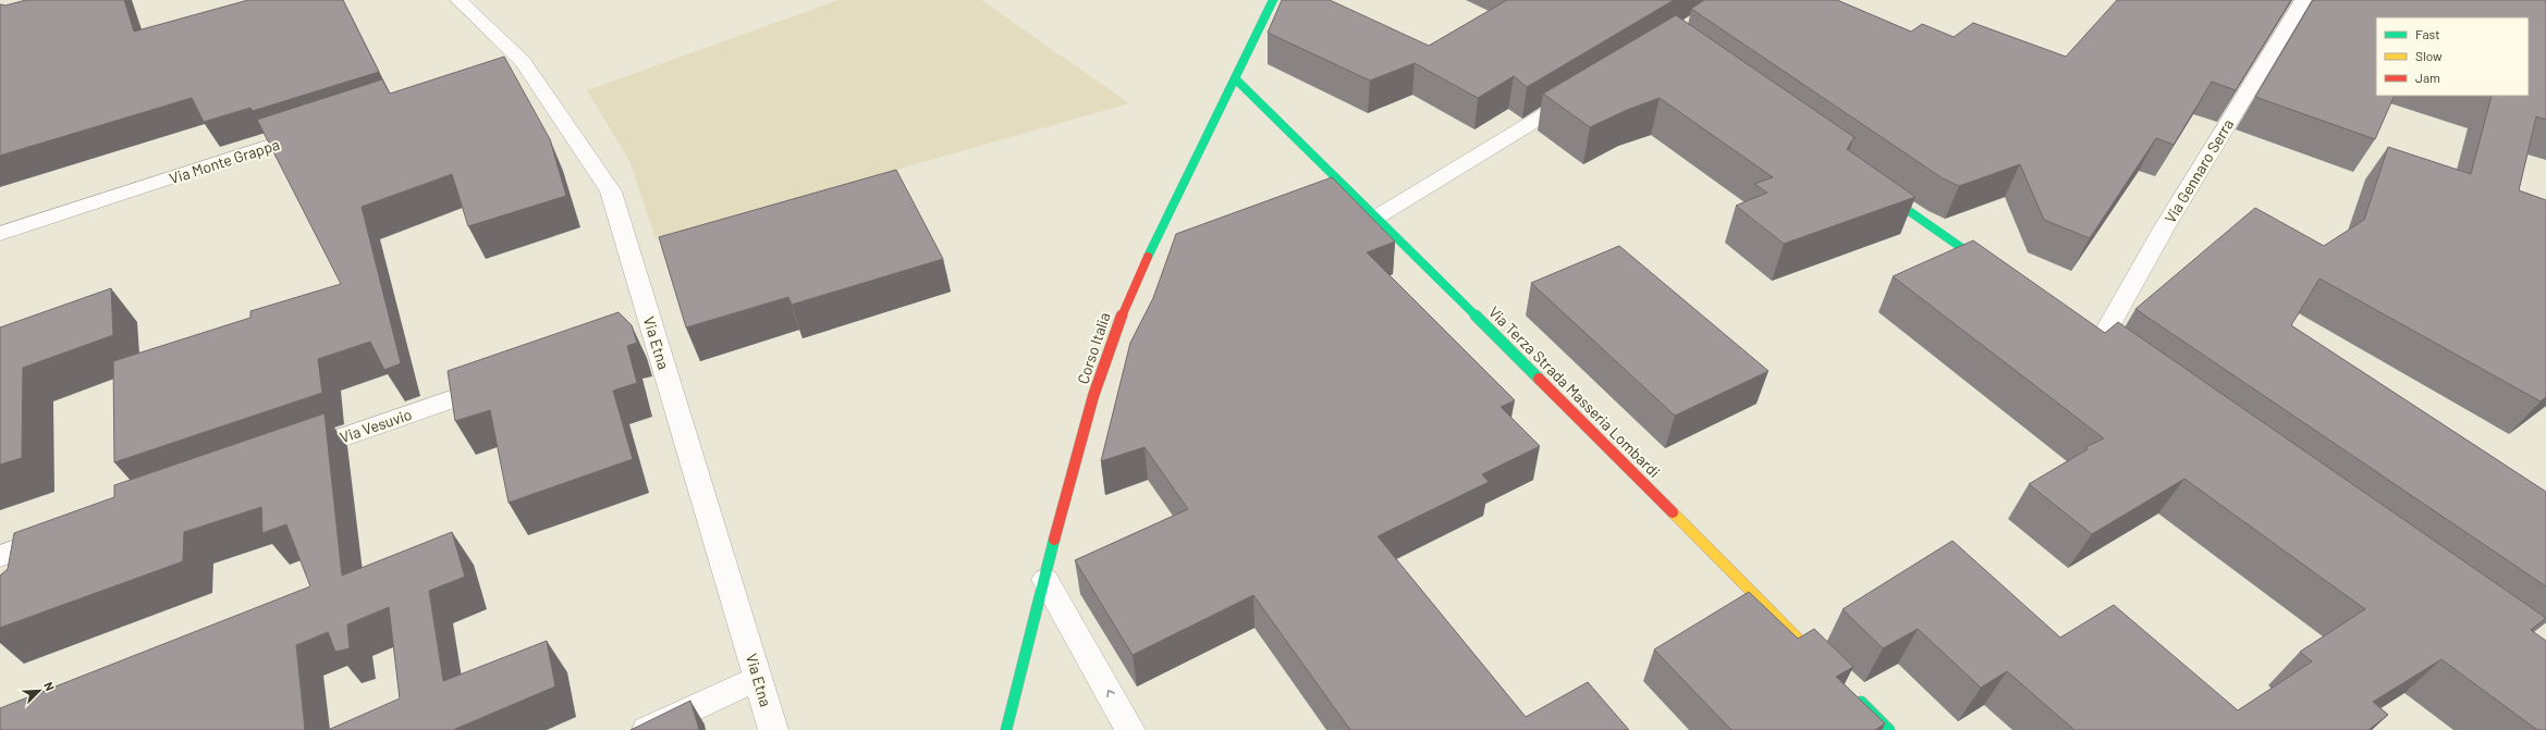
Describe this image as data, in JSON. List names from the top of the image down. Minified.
{"streets":{"street":["Via Monte Grappa","Via Gennaro Serra","Via Etna","Corso Italia","Via Terza Strada Masseria Lombardi","Via Vesuvio"]},"crossings":[["Corso Italia","Via Terza Strada Masseria Lombardi"]],"legend":["Fast","Slow","Jam"],"north":"top right"}
